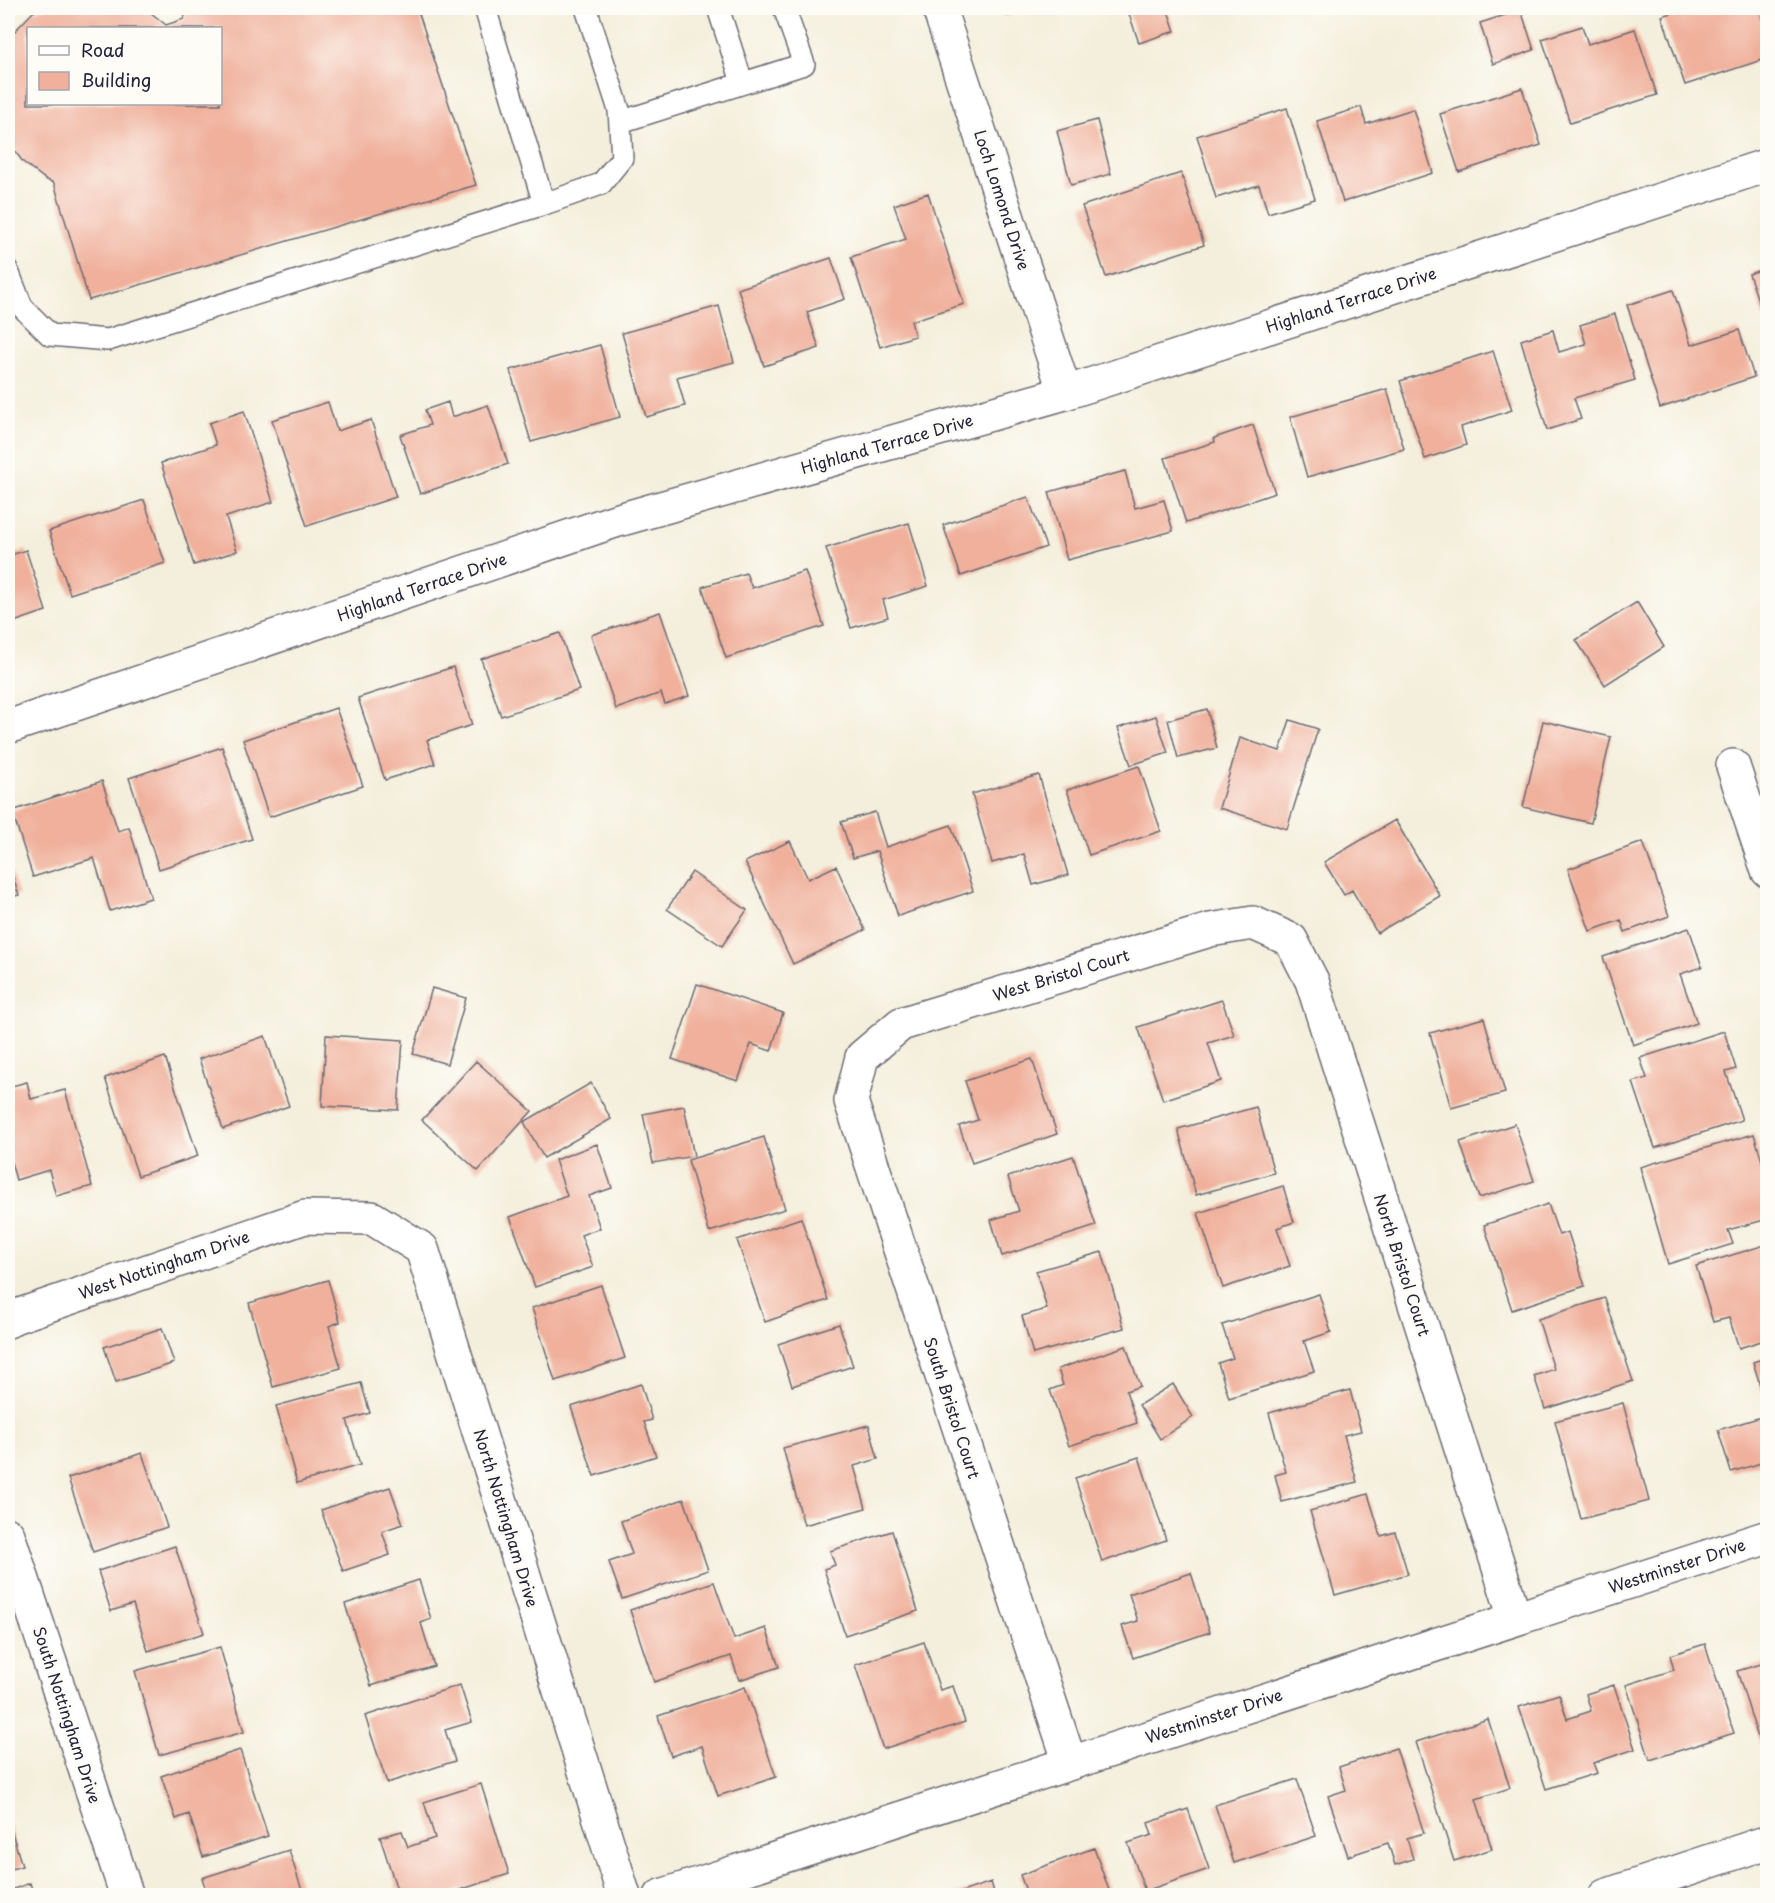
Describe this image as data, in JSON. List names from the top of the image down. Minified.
{"streets":{"street":["Loch Lomond Drive","Highland Terrace Drive","West Bristol Court","West Nottingham Drive","North Bristol Court","South Bristol Court","North Nottingham Drive","Westminster Drive","South Nottingham Drive"]},"crossings":[["Loch Lomond Drive","Highland Terrace Drive"],["West Bristol Court","North Bristol Court"],["West Bristol Court","South Bristol Court"],["West Nottingham Drive","North Nottingham Drive"],["North Bristol Court","Westminster Drive"],["South Bristol Court","Westminster Drive"]],"legend":["Road","Building"]}
